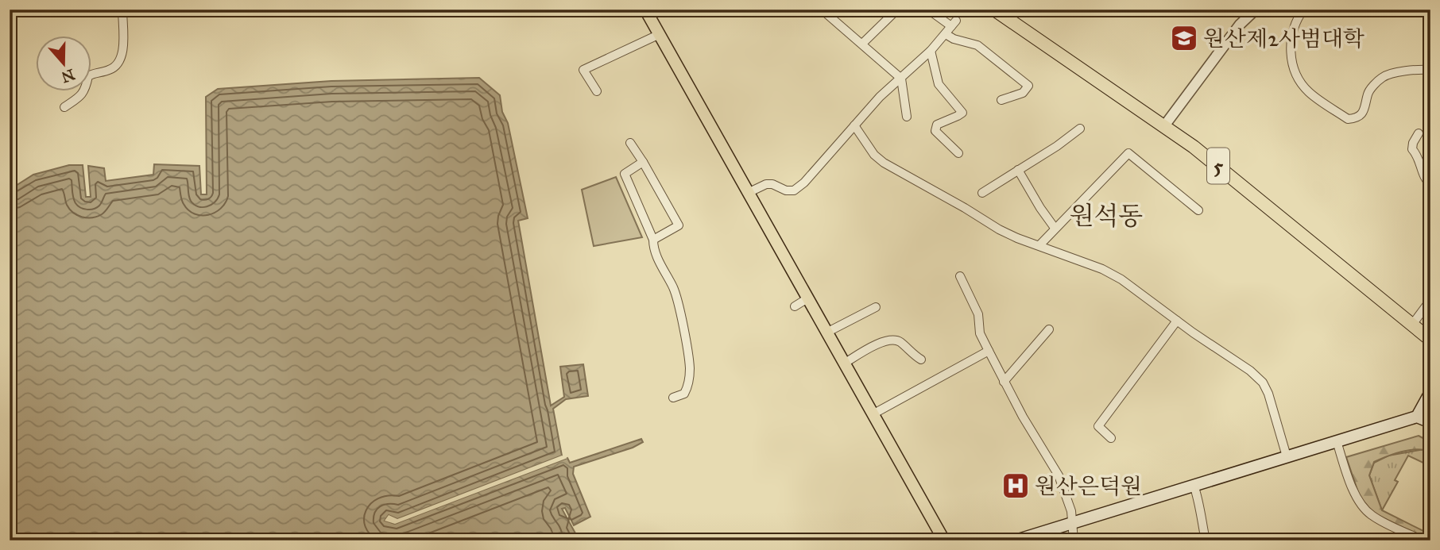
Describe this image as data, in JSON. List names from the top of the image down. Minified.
{"streets":{"highway":["5"]},"districts":["원석동"],"places":{"school or university":["원산제2사범대학"],"hospital":["원산은덕원"]},"north":"bottom"}
